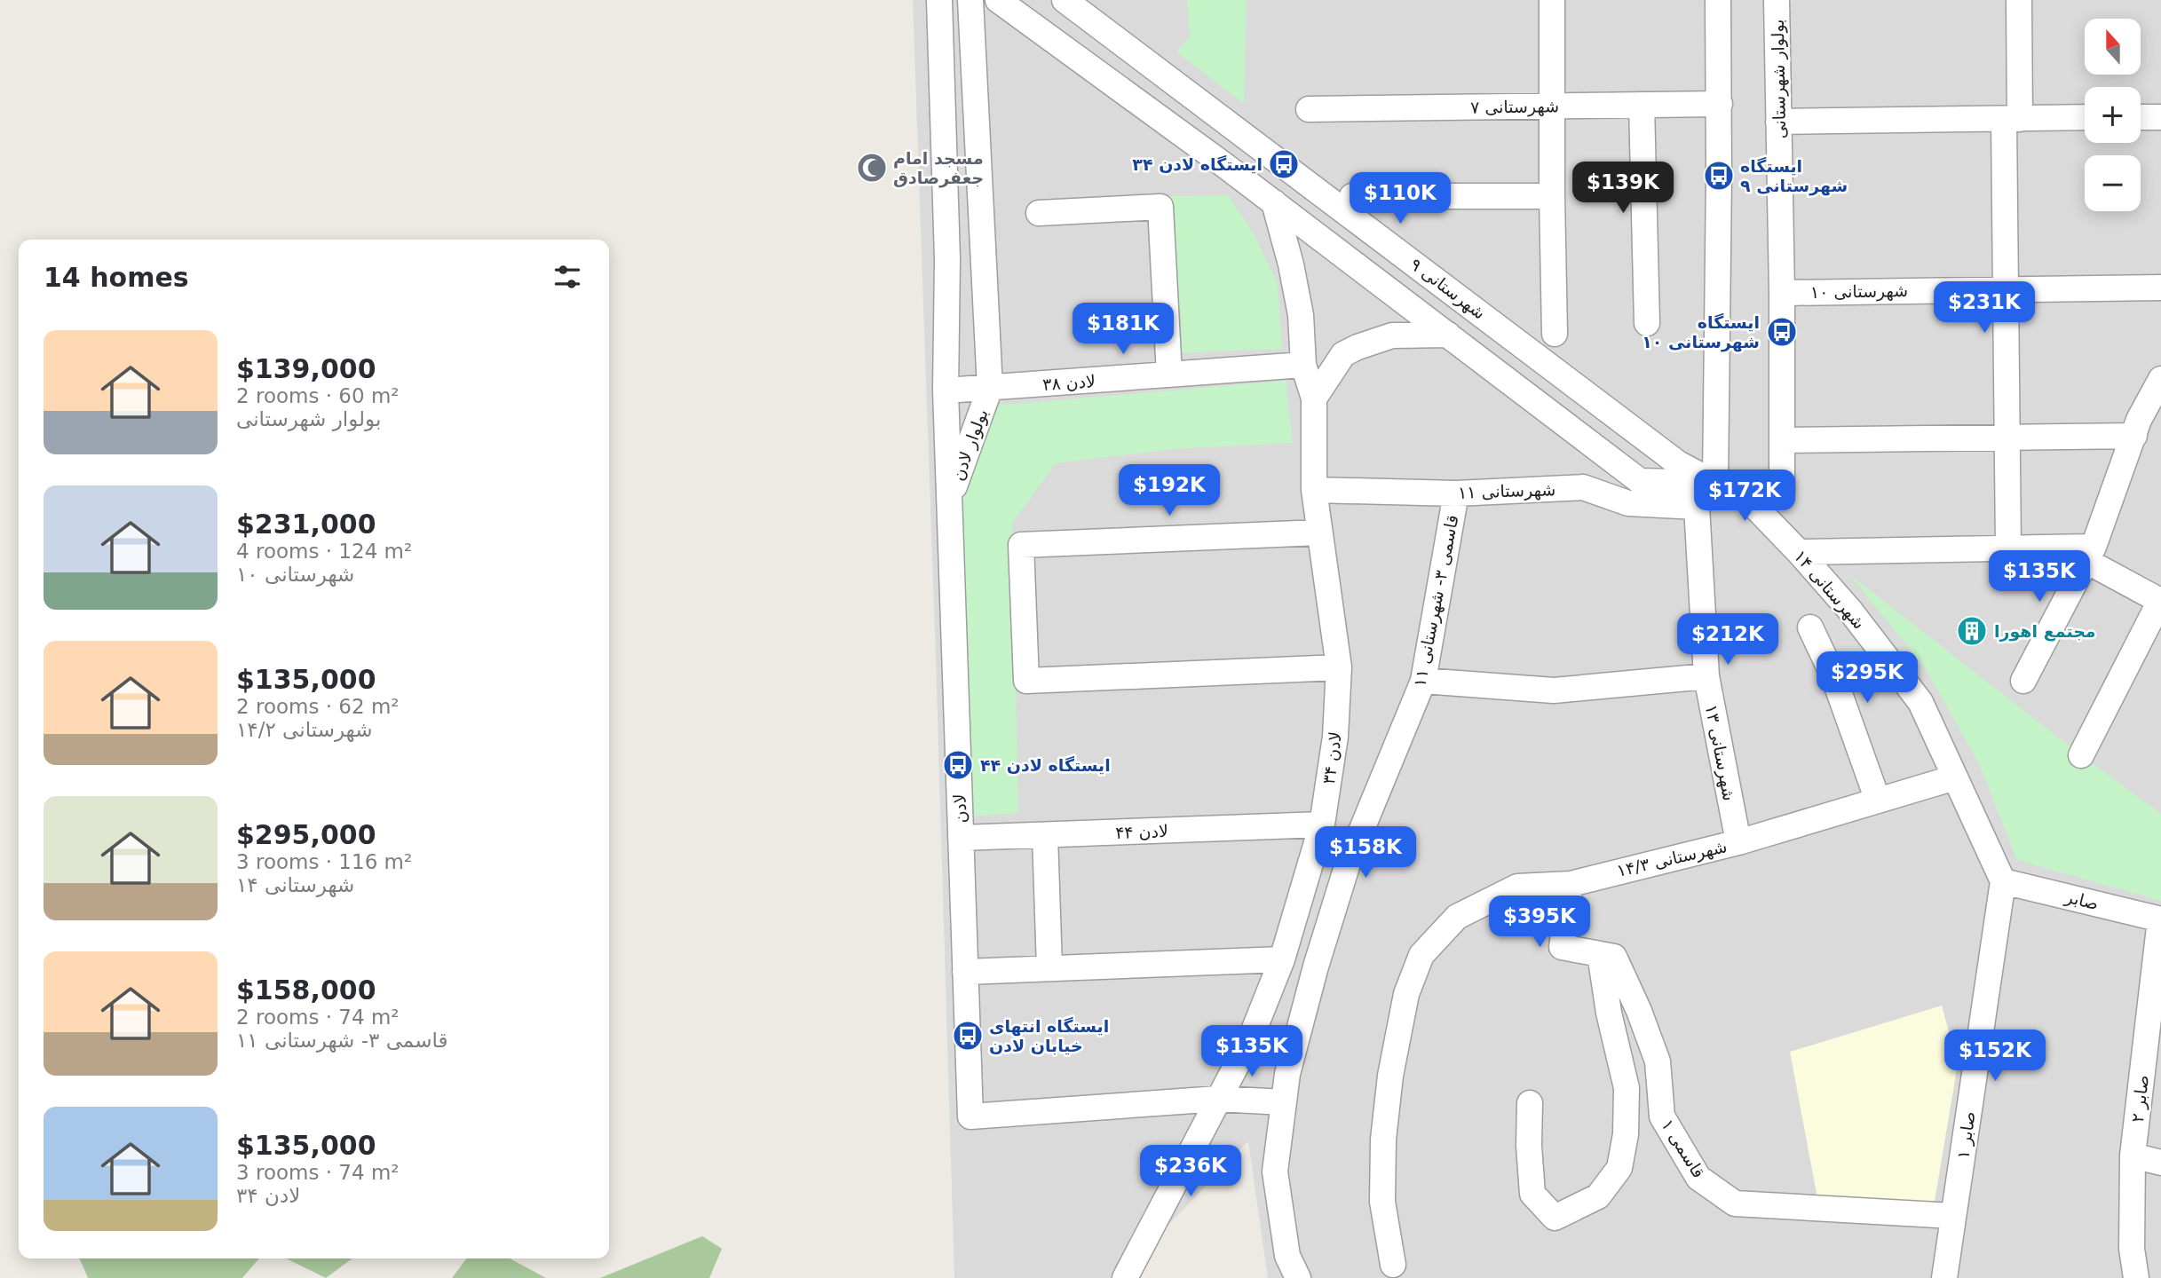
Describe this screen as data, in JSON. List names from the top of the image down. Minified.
{"streets":{"street":["بولوار شهرستانی","شهرستانی ۷","شهرستانی ۹","شهرستانی ۱۰","لادن ۳۸","بولوار لادن","شهرستانی ۱۱","شهرستانی ۱۴","قاسمی ۳- شهرستانی ۱۱","شهرستانی ۱۳","لادن ۳۴","لادن","لادن ۴۴","شهرستانی ۱۴/۳","صابر","صابر ۲","صابر ۱","قاسمی ۱"]},"crossings":[["بولوار شهرستانی","شهرستانی ۹"],["بولوار شهرستانی","شهرستانی ۱۰"],["بولوار شهرستانی","شهرستانی ۱۴"],["شهرستانی ۹","شهرستانی ۱۴"],["لادن ۳۸","بولوار لادن"],["لادن ۳۸","لادن ۳۴"],["بولوار لادن","لادن"],["شهرستانی ۱۱","قاسمی ۳- شهرستانی ۱۱"],["شهرستانی ۱۱","شهرستانی ۱۳"],["شهرستانی ۱۱","لادن ۳۴"],["شهرستانی ۱۴","شهرستانی ۱۴/۳"],["شهرستانی ۱۴","صابر"],["شهرستانی ۱۴","صابر ۱"],["شهرستانی ۱۳","شهرستانی ۱۴/۳"],["لادن ۳۴","لادن"],["لادن ۳۴","لادن ۴۴"],["لادن","لادن ۴۴"],["صابر","صابر ۲"],["صابر","صابر ۱"],["صابر ۱","قاسمی ۱"]],"places":{"bus stop":["ایستگاه لادن ۳۴","ایستگاه شهرستانی ۹","ایستگاه شهرستانی ۱۰","ایستگاه لادن ۴۴","ایستگاه انتهای خیابان لادن"],"mosque":["مسجد امام جعفرصادق"],"building":["مجتمع اهورا"]},"north":"top","page":{"map_buttons":["+","−"],"price":["$139K","$110K","$231K","$181K","$192K","$172K","$135K","$212K","$295K","$158K","$395K","$135K","$152K","$236K"],"heading":"14 homes","list":[{"name":"$139,000","note":"2 rooms · 60 m² · بولوار شهرستانی"},{"name":"$231,000","note":"4 rooms · 124 m² · شهرستانی ۱۰"},{"name":"$135,000","note":"2 rooms · 62 m² · شهرستانی ۱۴/۲"},{"name":"$295,000","note":"3 rooms · 116 m² · شهرستانی ۱۴"},{"name":"$158,000","note":"2 rooms · 74 m² · قاسمی ۳- شهرستانی ۱۱"},{"name":"$135,000","note":"3 rooms · 74 m² · لادن ۳۴"}]}}
